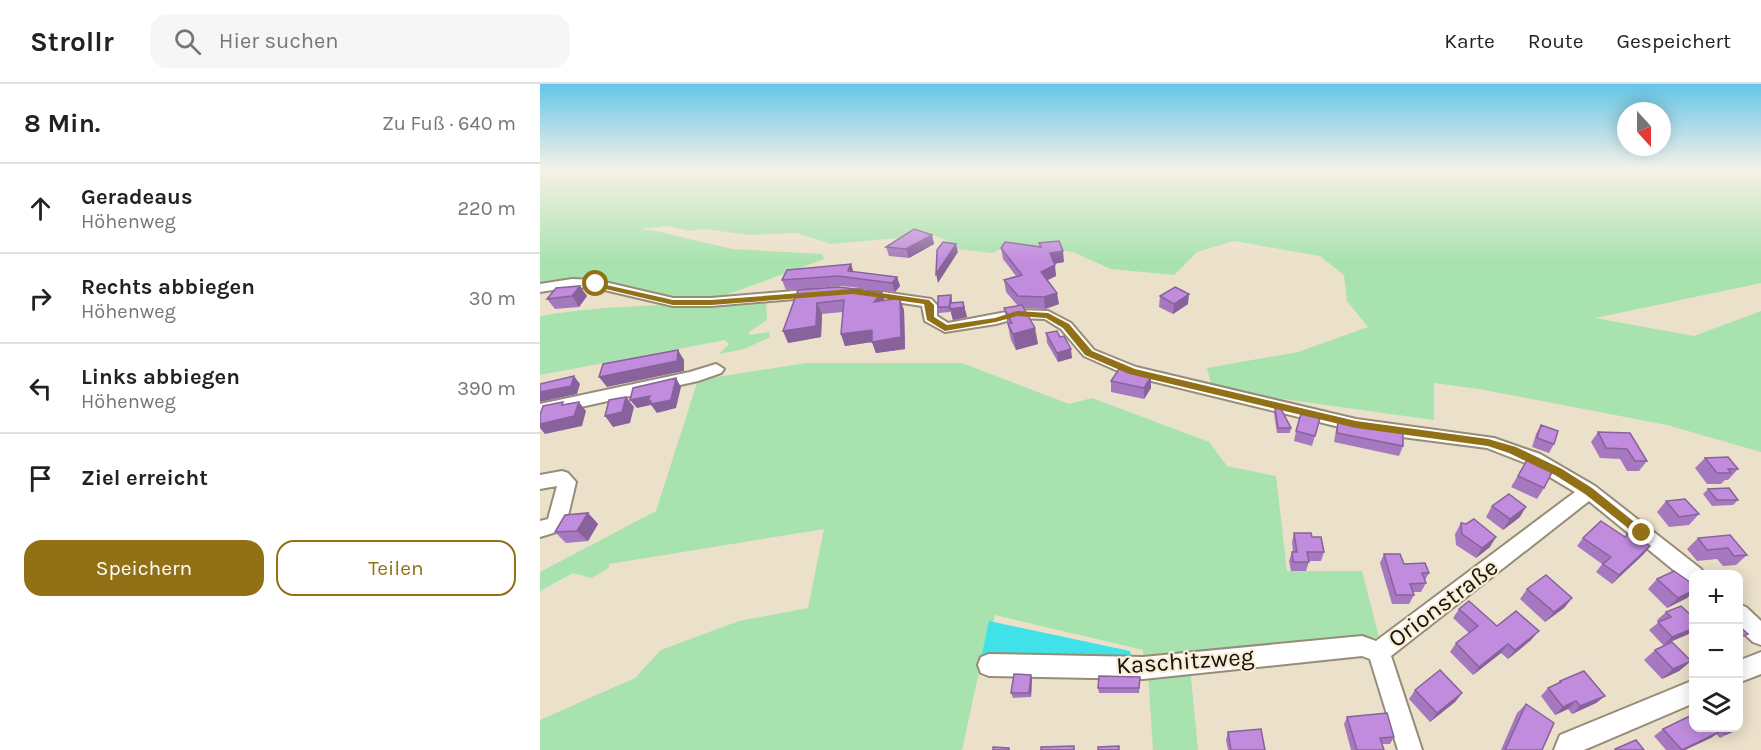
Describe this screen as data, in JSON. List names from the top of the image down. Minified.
{"streets":{"street":["Orionstraße","Kaschitzweg"]},"crossings":[["Orionstraße","Kaschitzweg"]],"north":"bottom","page":{"header":"Strollr","search":"Hier suchen","nav":["Karte","Route","Gespeichert"],"heading":["8 Min.","Zu Fuß · 640 m"],"list":[["Geradeaus","Höhenweg","220 m"],["Rechts abbiegen","Höhenweg","30 m"],["Links abbiegen","Höhenweg","390 m"],"Ziel erreicht"],"buttons":["Speichern","Teilen"],"map_buttons":["+","−"]}}
